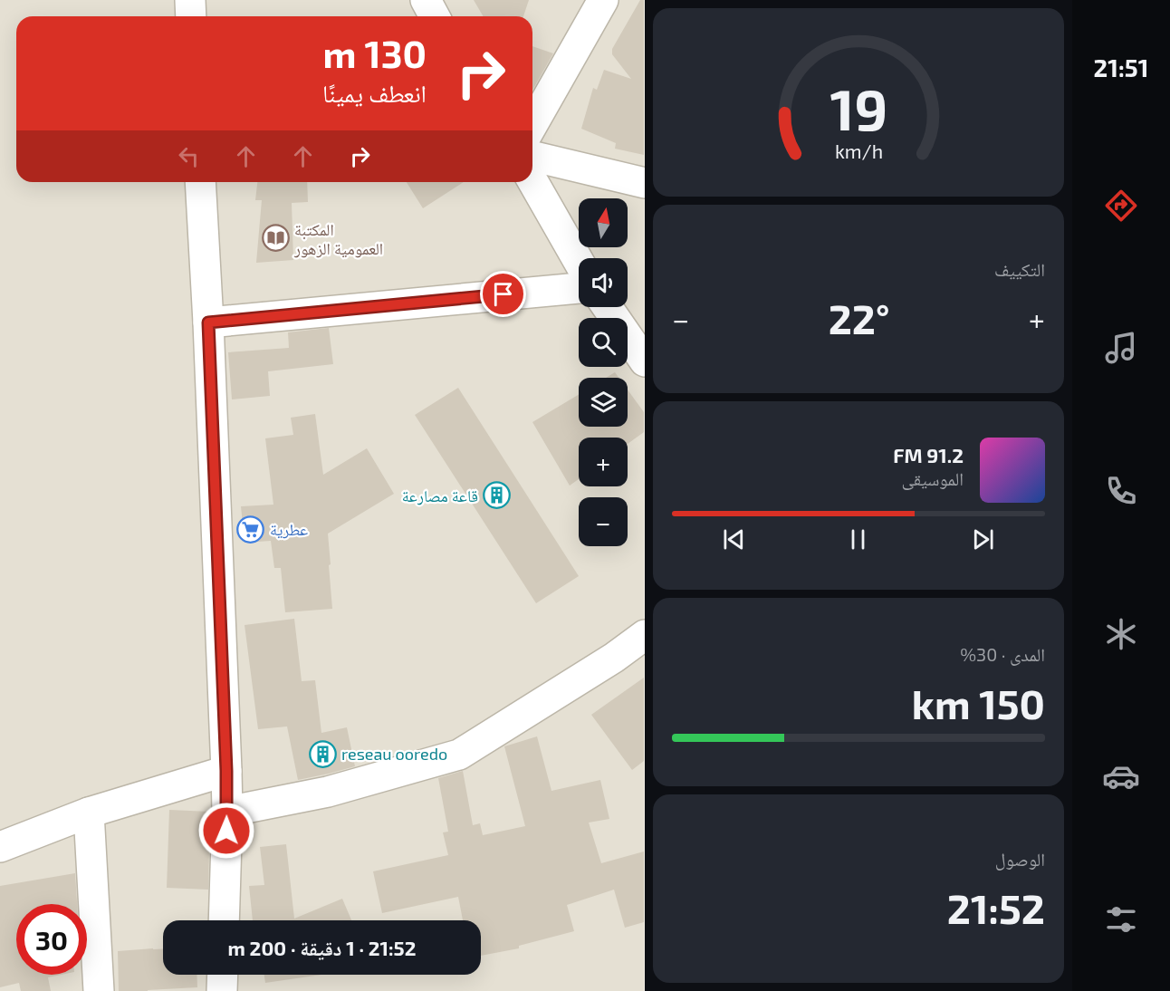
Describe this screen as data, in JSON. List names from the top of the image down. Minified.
{"places":{"library":["المكتبة العمومية الزهور"],"building":["قاعة مصارعة","reseau ooredo"],"supermarket":["عطرية"]},"north":"top","page":{"tabs":"21:51","turn":["130 m","انعطف يمينًا"],"map_buttons":["+","−"],"tile":["التكييف",["المدى · 30%","150 km"],["الوصول","21:52"]],"heat":["−","22°","+"],"song":["91.2 FM","الموسيقى"],"limit":"30","trip":"21:52 · 1 دقيقة · 200 m","gauge":["19","km/h"]}}
